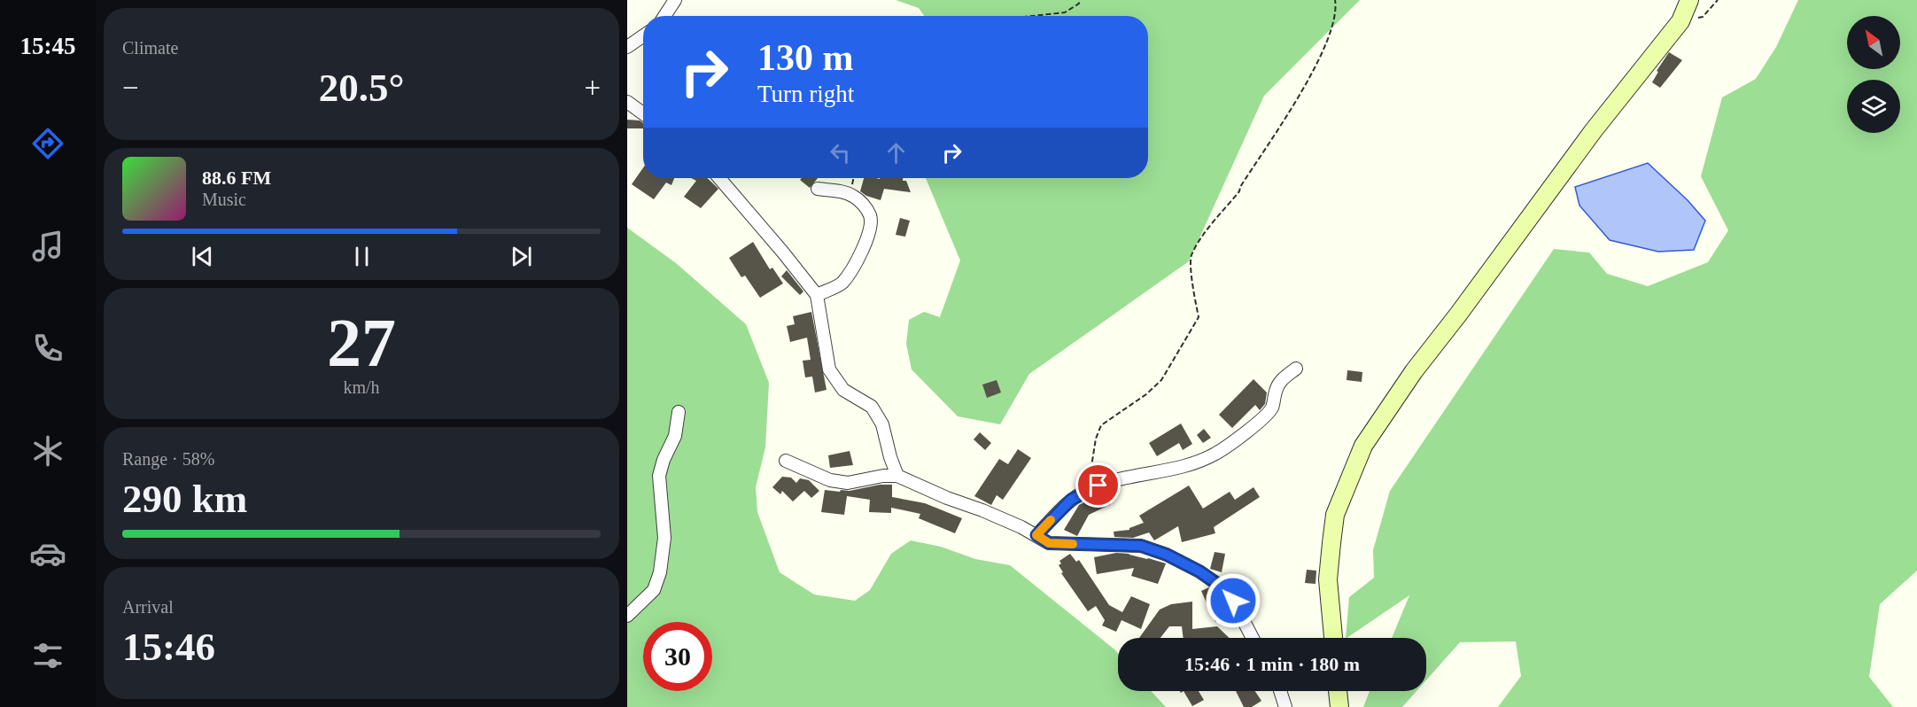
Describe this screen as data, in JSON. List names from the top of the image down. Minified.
{"north":"top left","page":{"tabs":"15:45","tile":["Climate",["27","km/h"],["Range · 58%","290 km"],["Arrival","15:46"]],"turn":["130 m","Turn right"],"heat":["−","20.5°","+"],"song":["88.6 FM","Music"],"limit":"30","trip":"15:46 · 1 min · 180 m"}}
